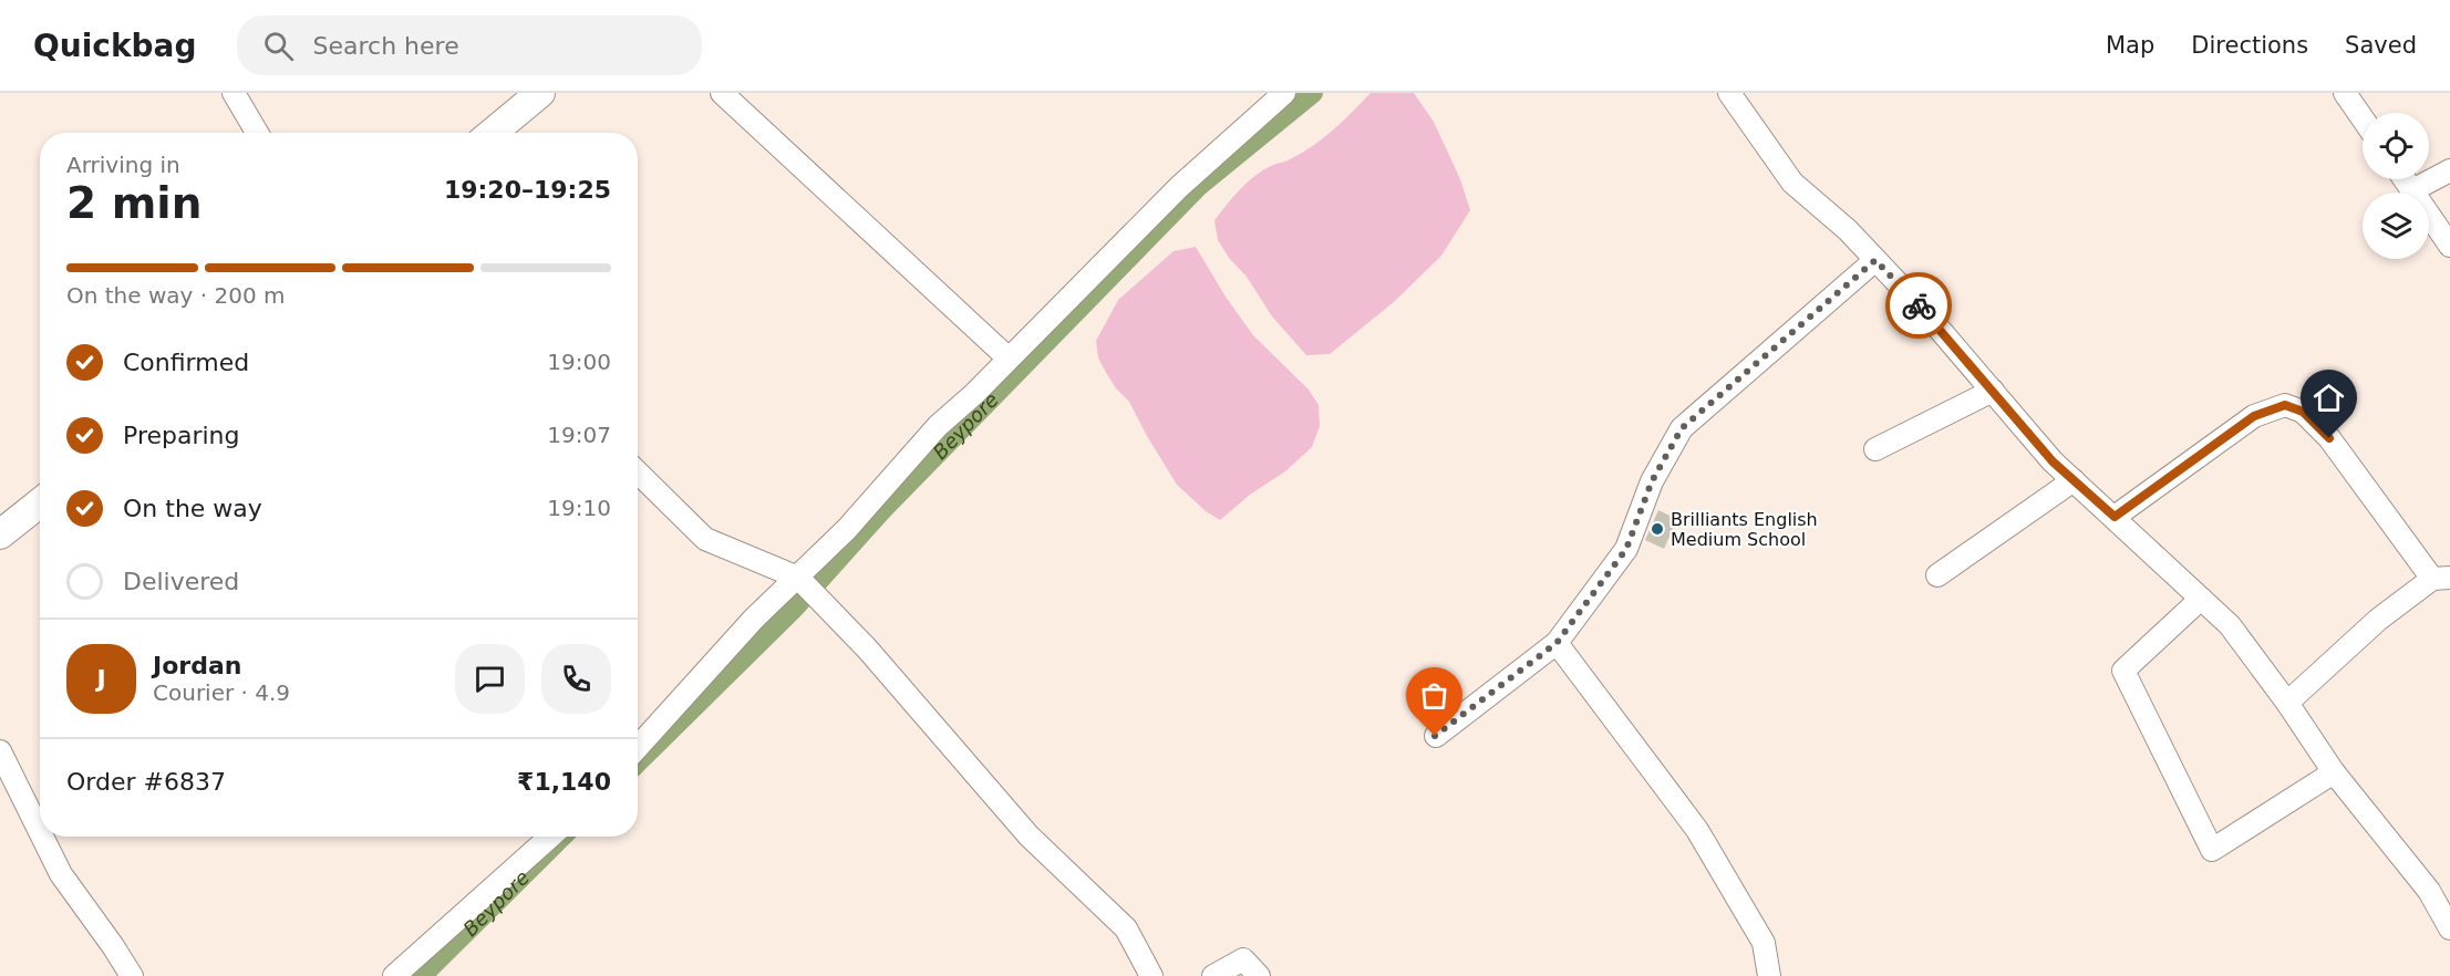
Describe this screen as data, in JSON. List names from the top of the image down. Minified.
{"water":["Beypore"],"places":["Brilliants English Medium School"],"page":{"header":"Quickbag","search":"Search here","nav":["Map","Directions","Saved"],"heading":["2 min","Arriving in","19:20–19:25"],"panel":["Jordan","Courier · 4.9","Order #6837","₹1,140"],"bar":"On the way · 200 m","list":[["Confirmed","19:00"],["Preparing","19:07"],["On the way","19:10"],"Delivered"],"round":"J"}}
